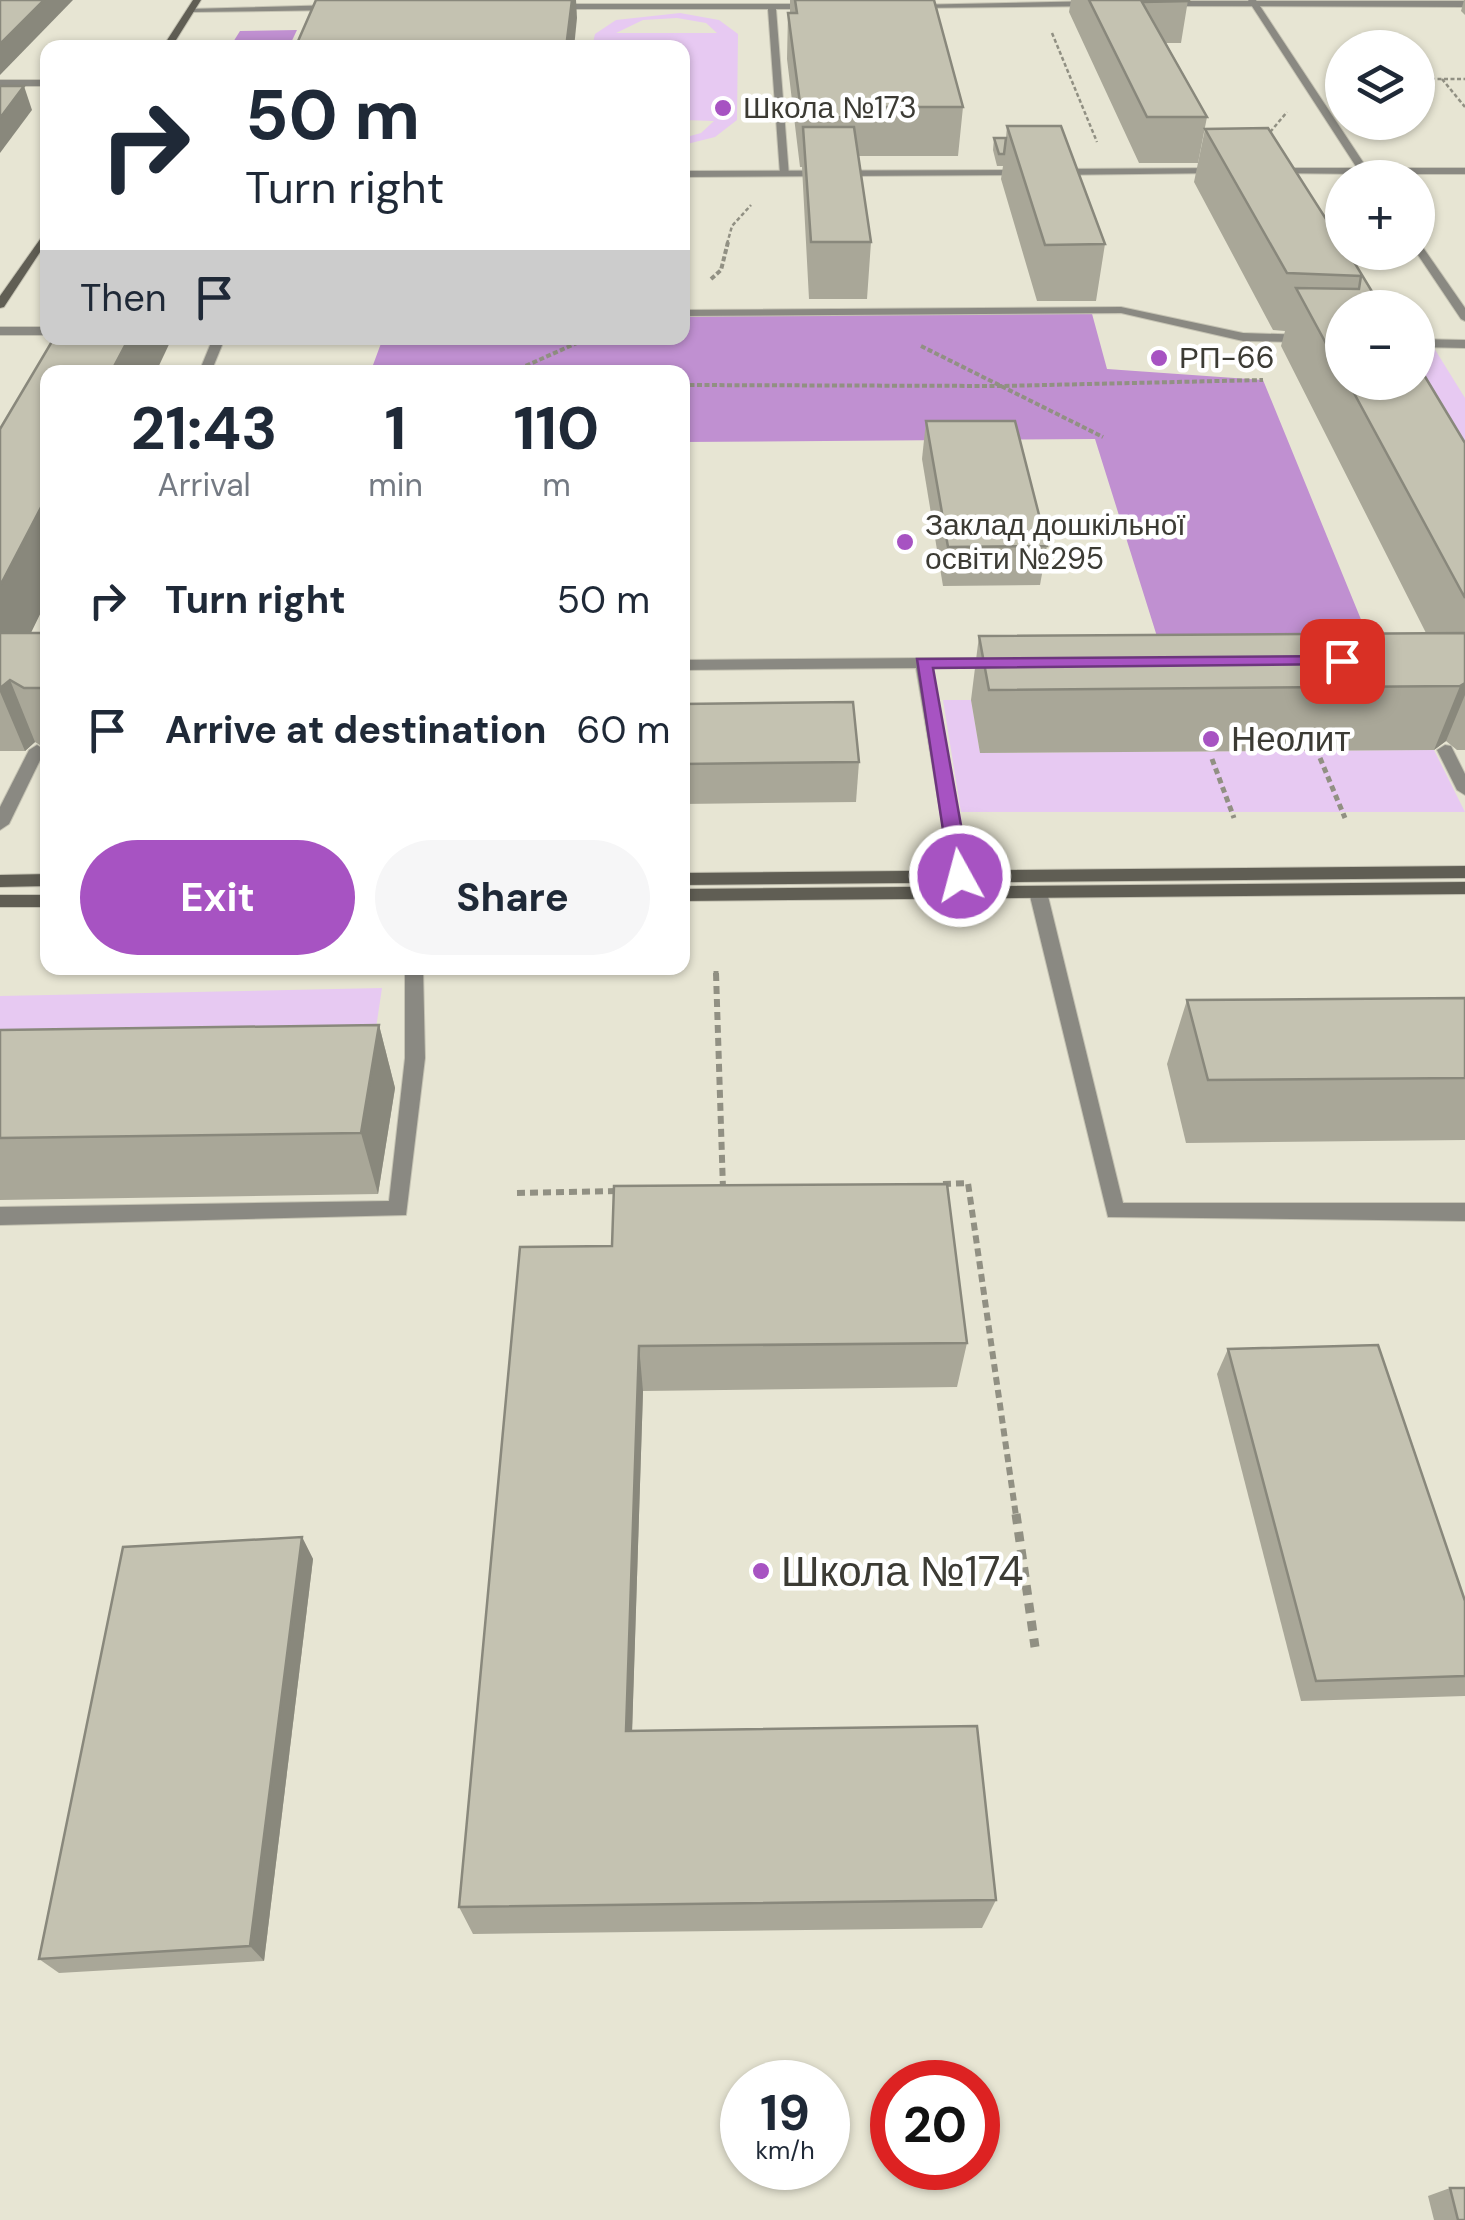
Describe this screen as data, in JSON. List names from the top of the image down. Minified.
{"places":["Школа №173","РП-66","Заклад дошкільної освіти №295","Неолит","Школа №174"],"page":{"map_buttons":["+","−"],"turn":["50 m","Turn right"],"then":"Then","eta":["21:43","Arrival","1","min","110","m"],"list":[{"name":"Turn right","value":"50 m"},{"name":"Arrive at destination","value":"60 m"}],"buttons":["Exit","Share"],"speed":"19 km/h","limit":"20"}}
